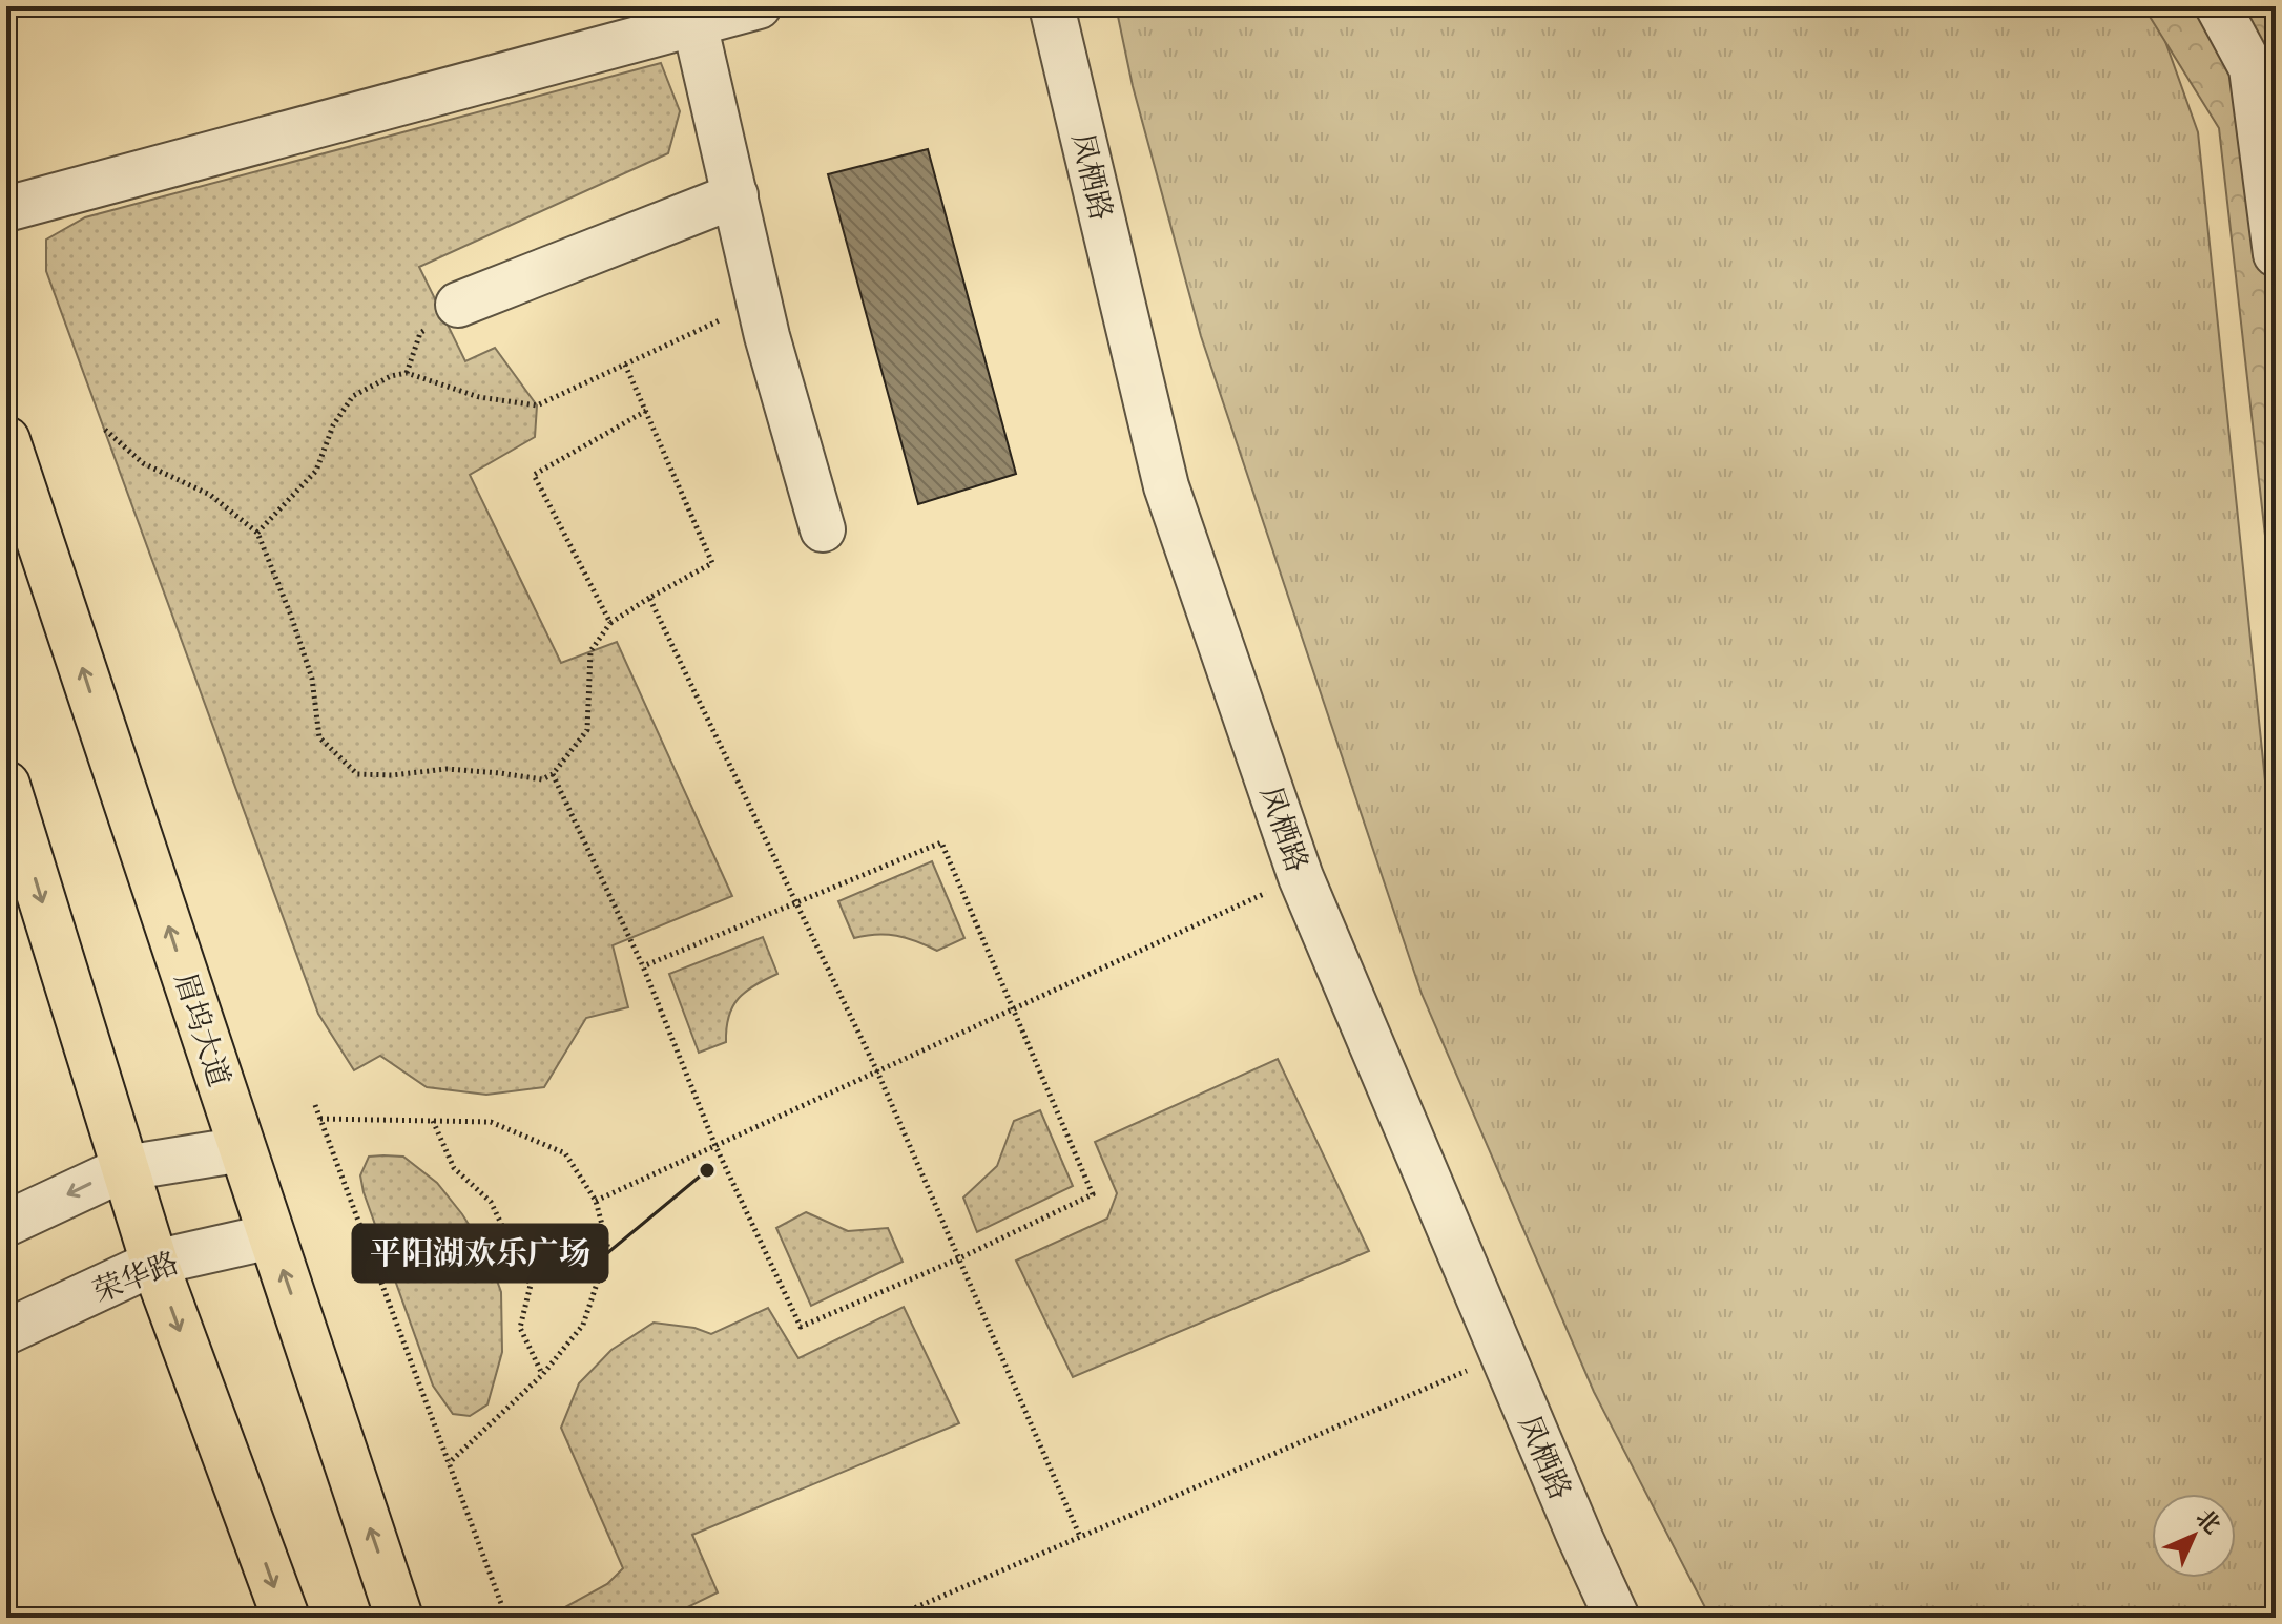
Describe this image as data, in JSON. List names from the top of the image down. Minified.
{"streets":{"main road":["眉坞大道"],"street":["凤栖路","荣华路"]},"crossings":[["眉坞大道","荣华路"]],"places":["平阳湖欢乐广场"],"north":"top right"}
